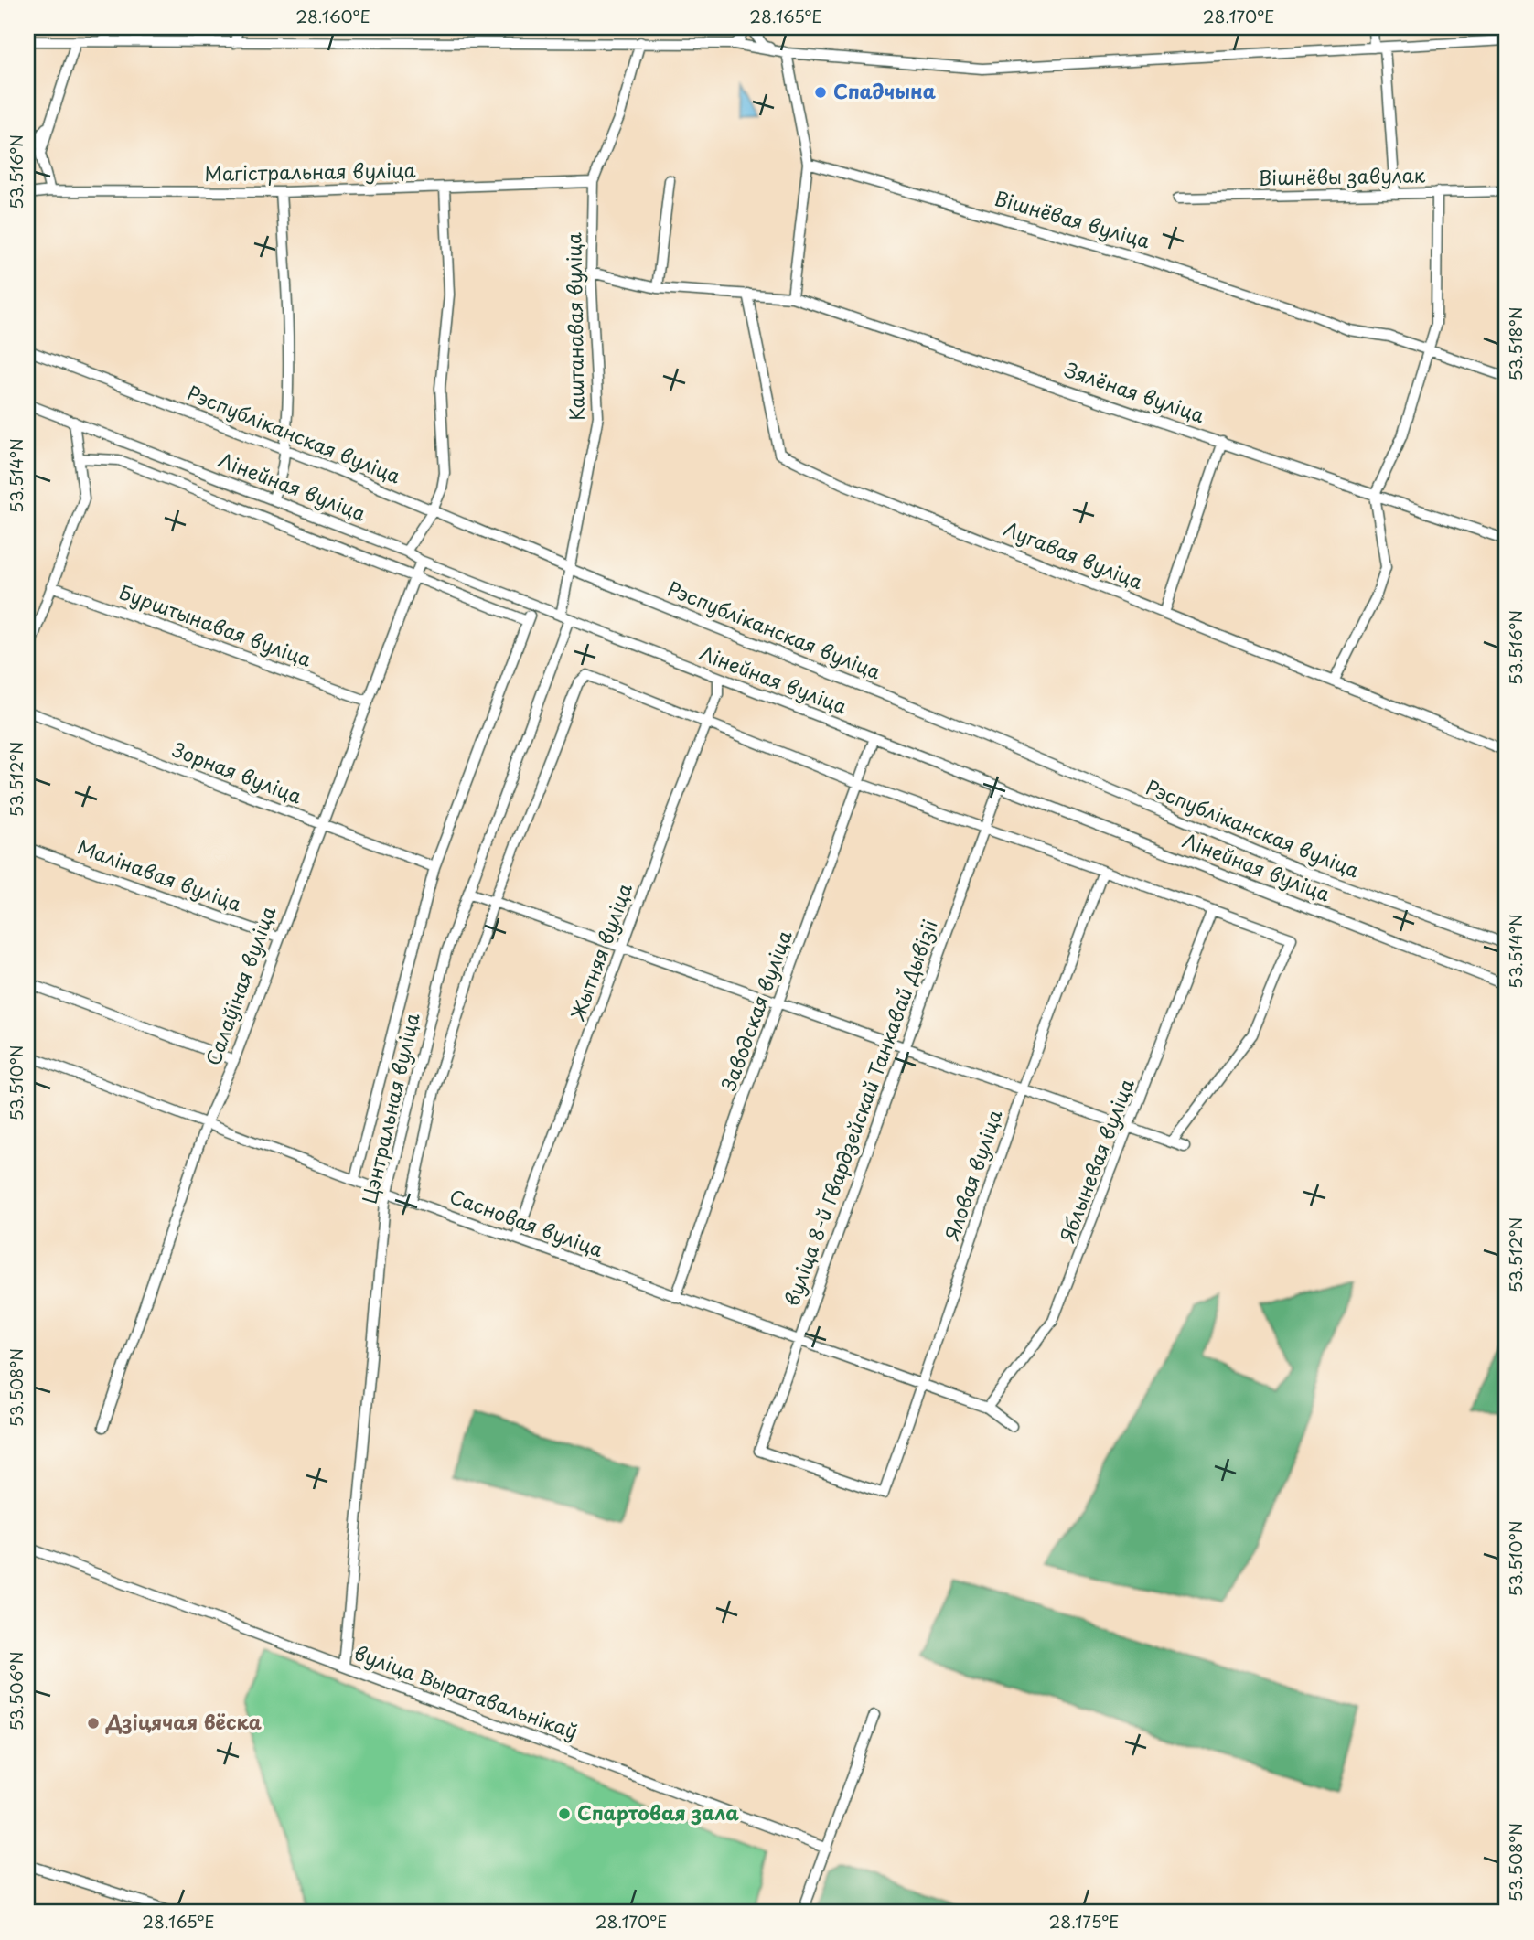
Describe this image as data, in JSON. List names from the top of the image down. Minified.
{"streets":{"street":["Магістральная вуліца","Вішнёвы завулак","Вішнёвая вуліца","Каштанавая вуліца","Зялёная вуліца","Рэспубліканская вуліца","Лінейная вуліца","Лугавая вуліца","Бурштынавая вуліца","Зорная вуліца","Малінавая вуліца","Жытняя вуліца","Салаўіная вуліца","Заводская вуліца","Цэнтральная вуліца","вуліца 8-й Гвардзейскай Танкавай Дывізіі","Яблыневая вуліца","Яловая вуліца","Сасновая вуліца","вуліца Выратавальнікаў"]},"crossings":[["Магістральная вуліца","Каштанавая вуліца"],["Каштанавая вуліца","Зялёная вуліца"],["Каштанавая вуліца","Рэспубліканская вуліца"],["Каштанавая вуліца","Лінейная вуліца"],["Каштанавая вуліца","Цэнтральная вуліца"],["Зялёная вуліца","Лугавая вуліца"],["Лінейная вуліца","Жытняя вуліца"],["Лінейная вуліца","Салаўіная вуліца"],["Лінейная вуліца","Заводская вуліца"],["Лінейная вуліца","Цэнтральная вуліца"],["Лінейная вуліца","вуліца 8-й Гвардзейскай Танкавай Дывізіі"],["Бурштынавая вуліца","Салаўіная вуліца"],["Зорная вуліца","Салаўіная вуліца"],["Зорная вуліца","Цэнтральная вуліца"],["Малінавая вуліца","Салаўіная вуліца"],["Жытняя вуліца","Сасновая вуліца"],["Салаўіная вуліца","Сасновая вуліца"],["Заводская вуліца","Сасновая вуліца"],["Цэнтральная вуліца","Сасновая вуліца"],["Цэнтральная вуліца","вуліца Выратавальнікаў"],["вуліца 8-й Гвардзейскай Танкавай Дывізіі","Яловая вуліца"],["вуліца 8-й Гвардзейскай Танкавай Дывізіі","Сасновая вуліца"],["Яблыневая вуліца","Сасновая вуліца"],["Яловая вуліца","Сасновая вуліца"]],"places":["Спадчына","Дзіцячая вёска","Спартовая зала"],"coordinates":["28.160°E","28.165°E","28.170°E","53.516°N","53.518°N","53.514°N","53.512°N","53.510°N","53.508°N","53.506°N","28.175°E"]}
